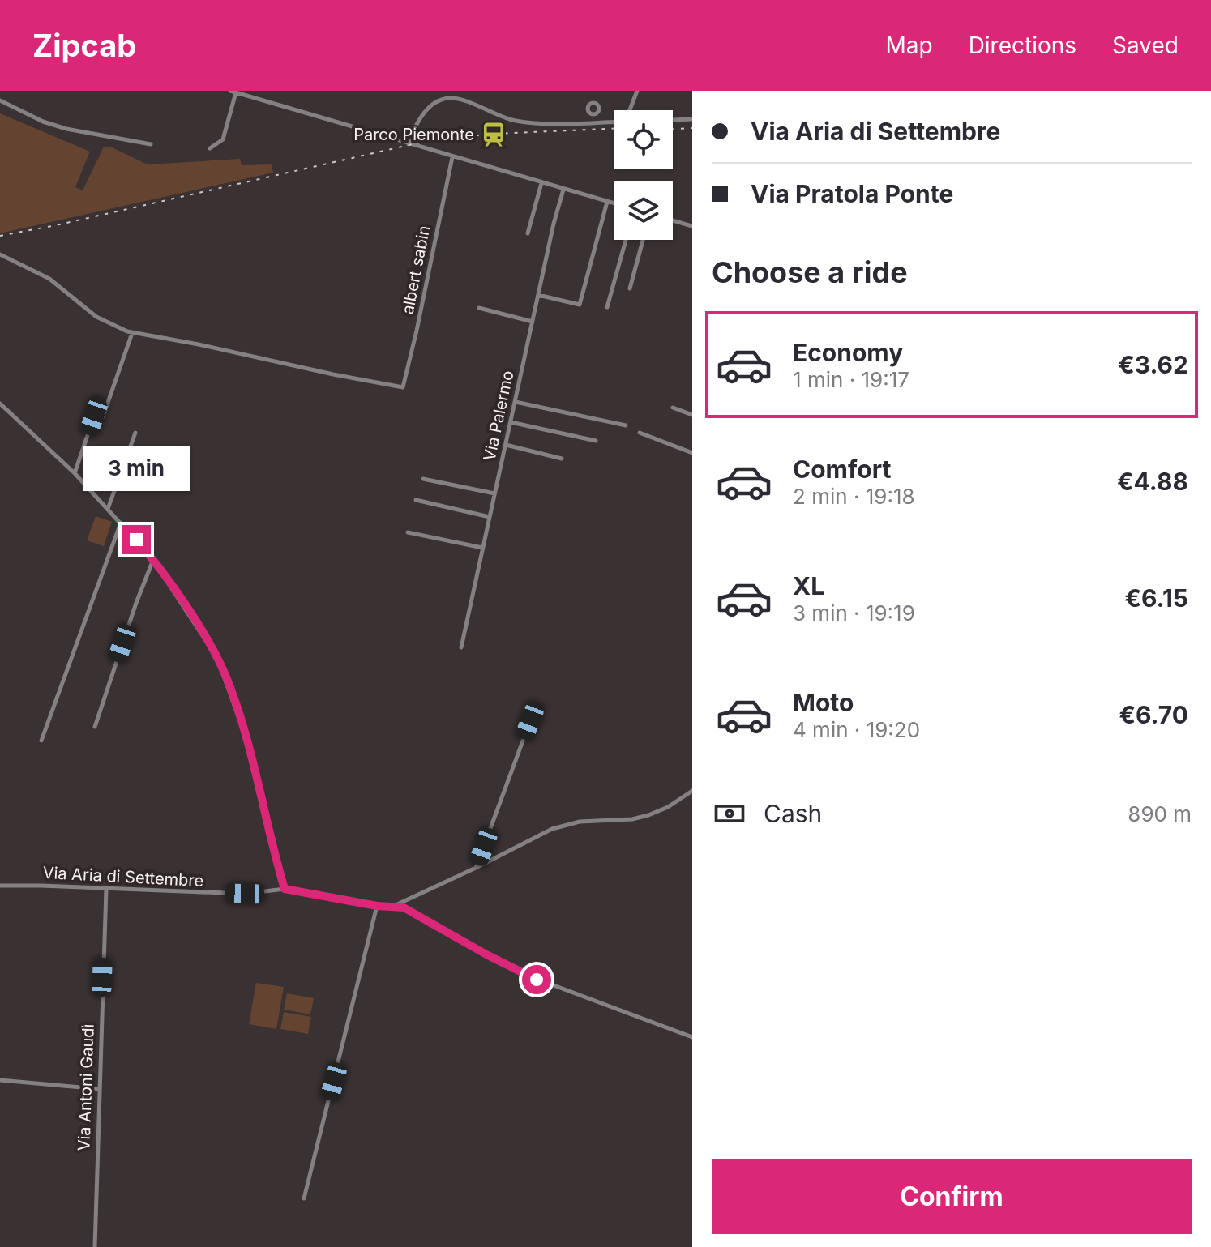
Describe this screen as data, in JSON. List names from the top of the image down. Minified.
{"streets":{"street":["albert sabin","Via Palermo","Via Aria di Settembre","Via Antoni Gaudì"]},"crossings":[["Via Aria di Settembre","Via Antoni Gaudì"]],"places":{"station":["Parco Piemonte"]},"page":{"header":"Zipcab","nav":["Map","Directions","Saved"],"banner":["Via Aria di Settembre","Via Pratola Ponte"],"heading":"Choose a ride","list":[{"name":"Economy","note":"1 min · 19:17","value":"€3.62"},{"name":"Comfort","note":"2 min · 19:18","value":"€4.88"},{"name":"XL","note":"3 min · 19:19","value":"€6.15"},{"name":"Moto","note":"4 min · 19:20","value":"€6.70"}],"bubble":"3 min","pay":["Cash","890 m"],"buttons":"Confirm"}}
